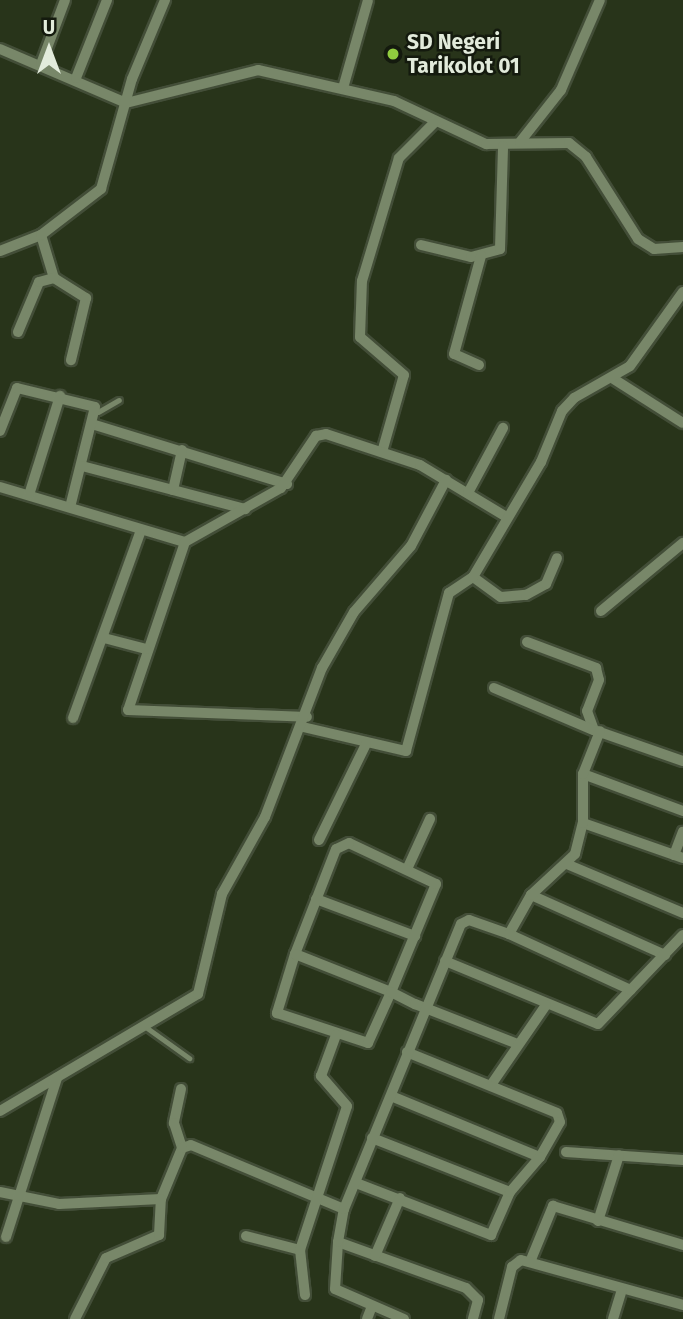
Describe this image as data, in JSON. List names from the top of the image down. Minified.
{"places":["SD Negeri Tarikolot 01"],"north":"top"}
